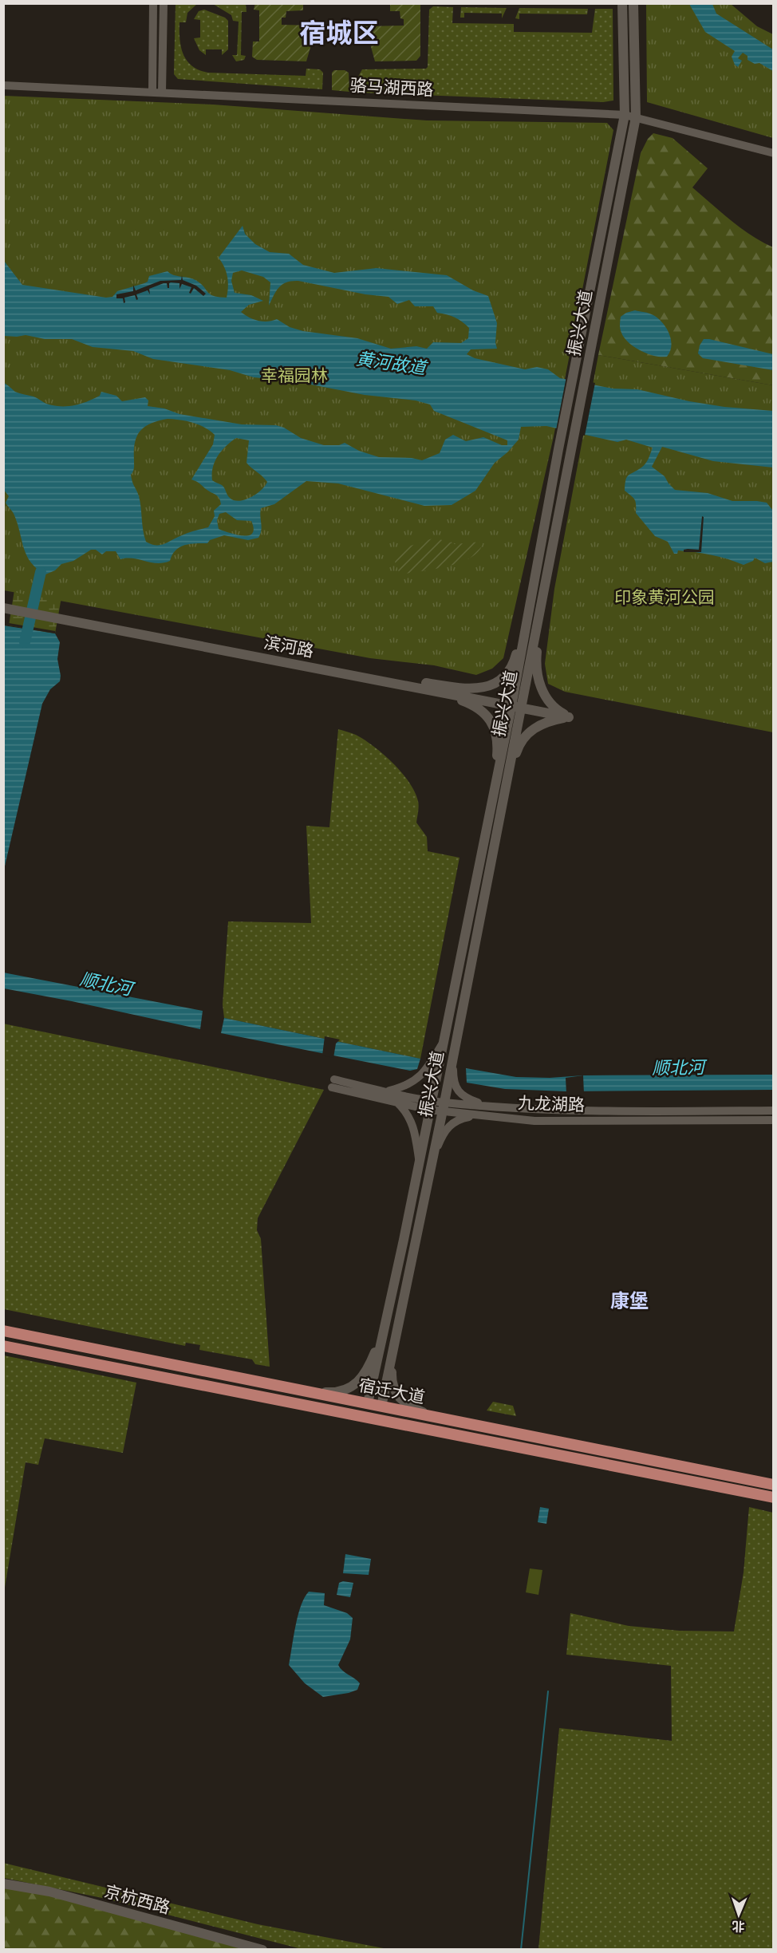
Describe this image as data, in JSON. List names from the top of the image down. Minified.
{"streets":{"main road":["振兴大道","滨河路","宿迁大道","京杭西路"],"street":["骆马湖西路","九龙湖路"]},"crossings":[["骆马湖西路","振兴大道"],["振兴大道","滨河路"],["振兴大道","九龙湖路"],["振兴大道","宿迁大道"]],"districts":["宿城区","康堡"],"water":["黄河故道","顺北河"],"parks":["幸福园林","印象黄河公园"],"north":"bottom"}
